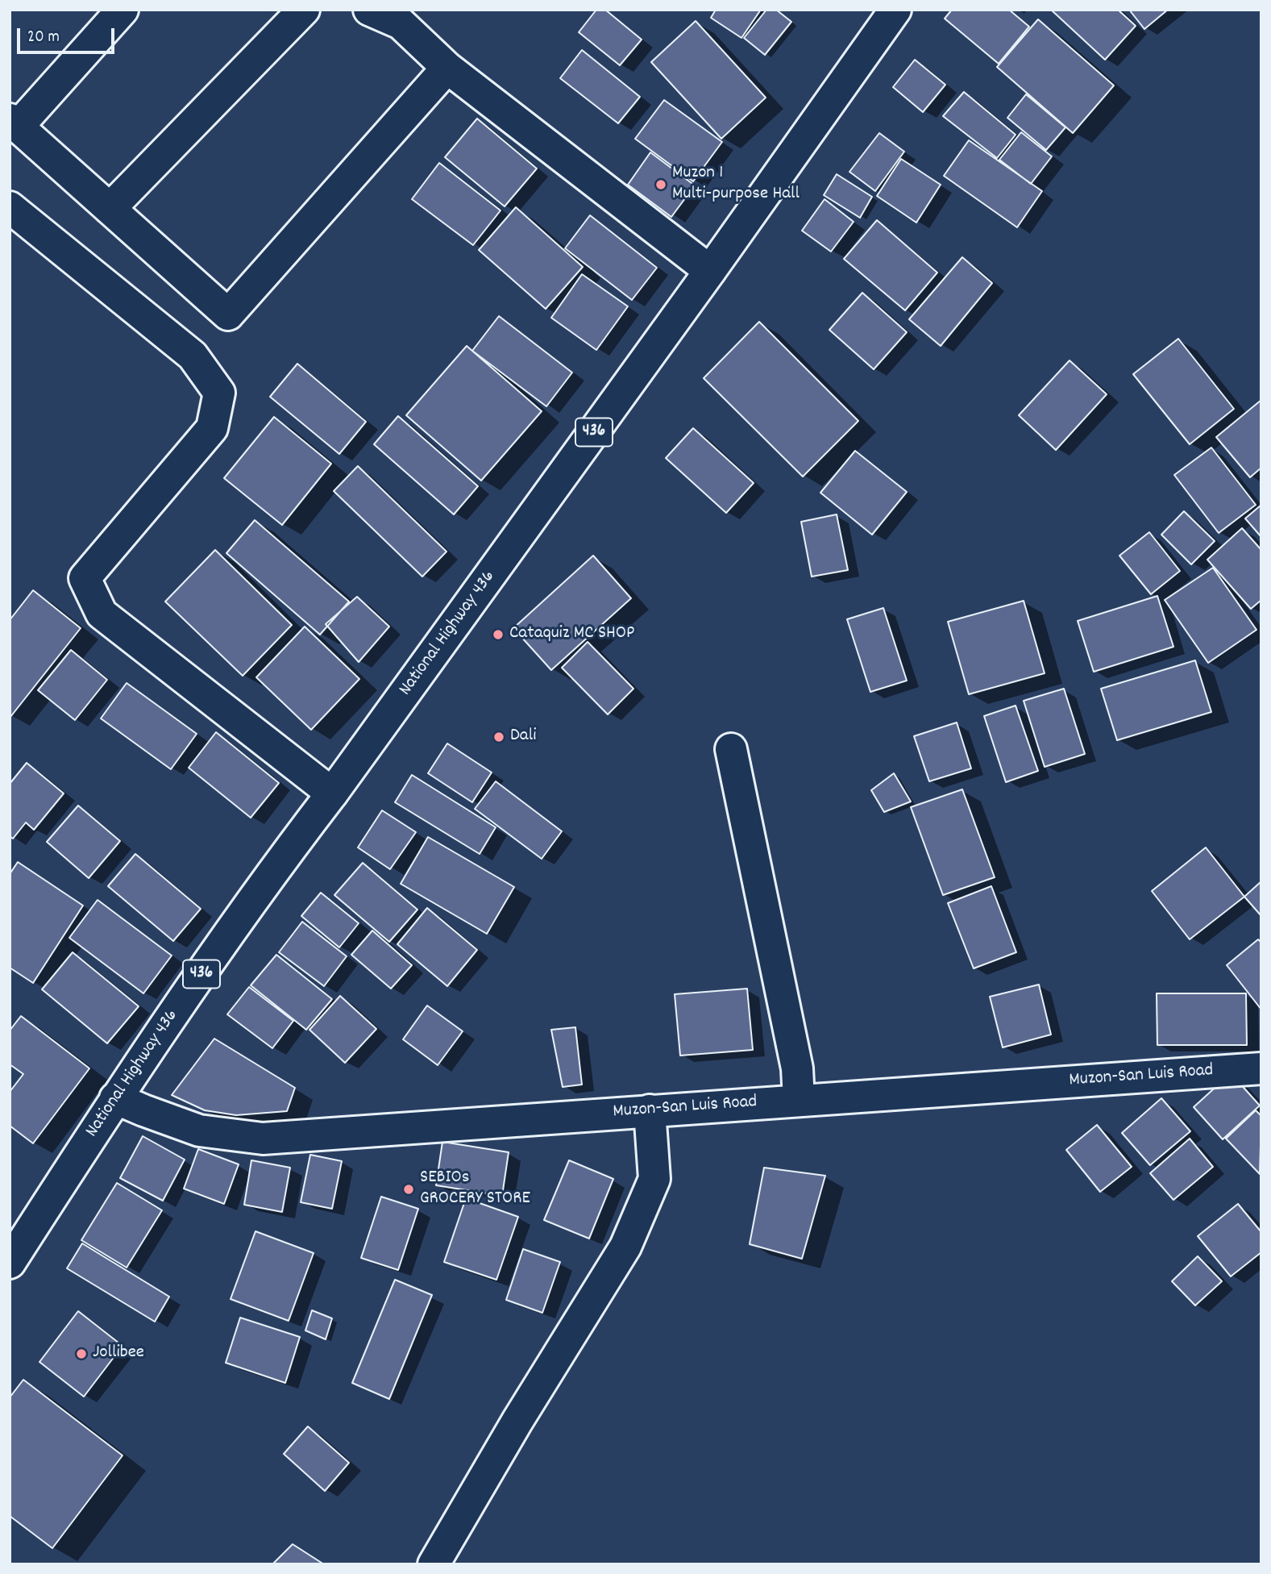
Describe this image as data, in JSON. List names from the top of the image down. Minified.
{"streets":{"street":["436","National Highway 436","Muzon-San Luis Road"]},"crossings":[["National Highway 436","Muzon-San Luis Road"]],"places":["Muzon 1 Multi-purpose Hall","Cataquiz MC SHOP","Dali","SEBIOs GROCERY STORE","Jollibee"],"scale_bar":"20 m"}
